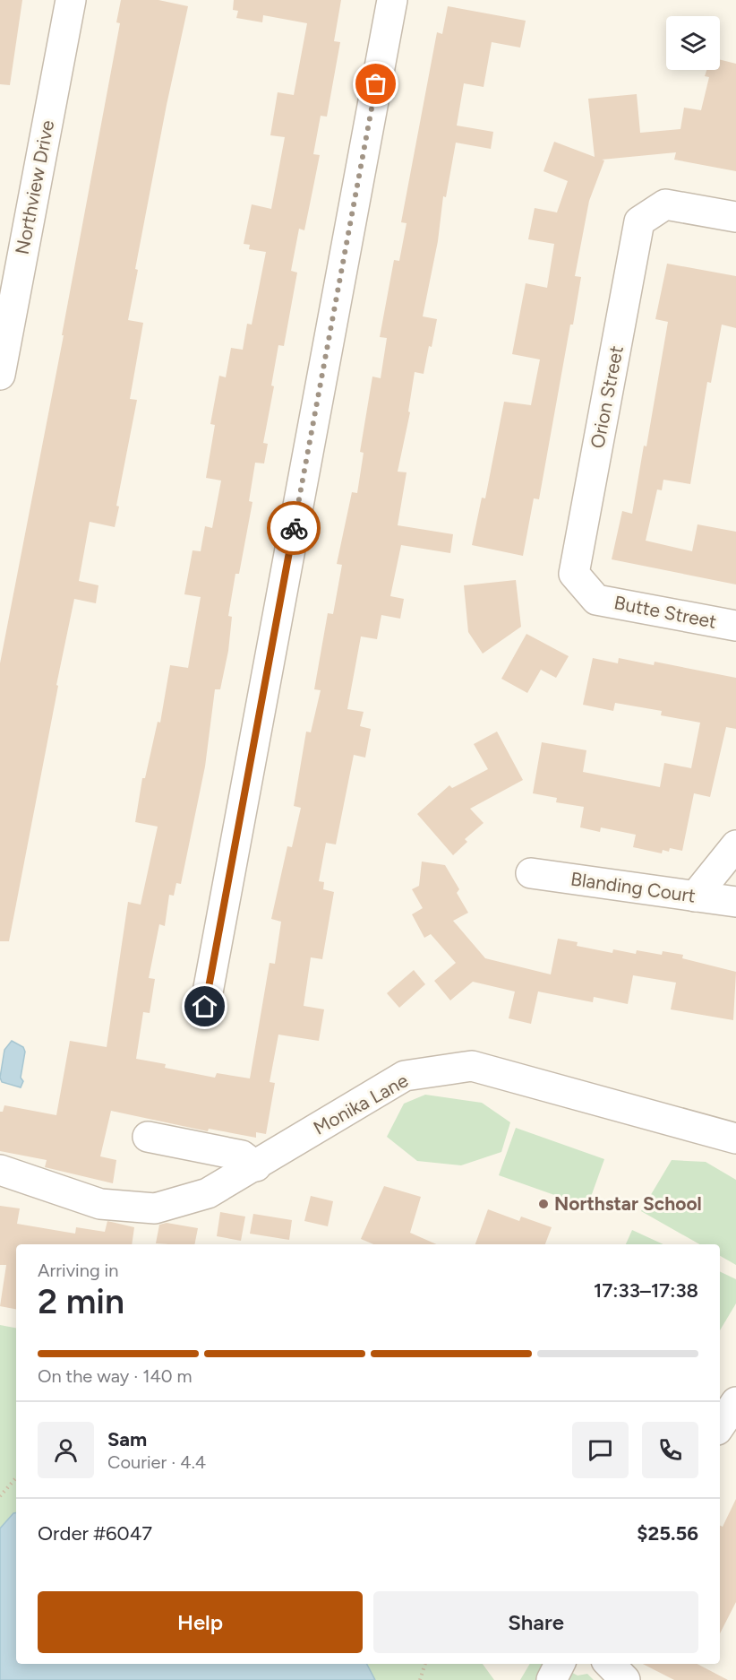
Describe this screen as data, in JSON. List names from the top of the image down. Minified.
{"streets":{"street":["Northview Drive","Orion Street","Butte Street","Blanding Court","Monika Lane"]},"crossings":[["Orion Street","Butte Street"]],"places":["Northstar School"],"page":{"heading":["2 min","Arriving in","17:33–17:38"],"panel":["Sam","Courier · 4.4","Order #6047","$25.56"],"bar":"On the way · 140 m","buttons":["Help","Share"]}}
